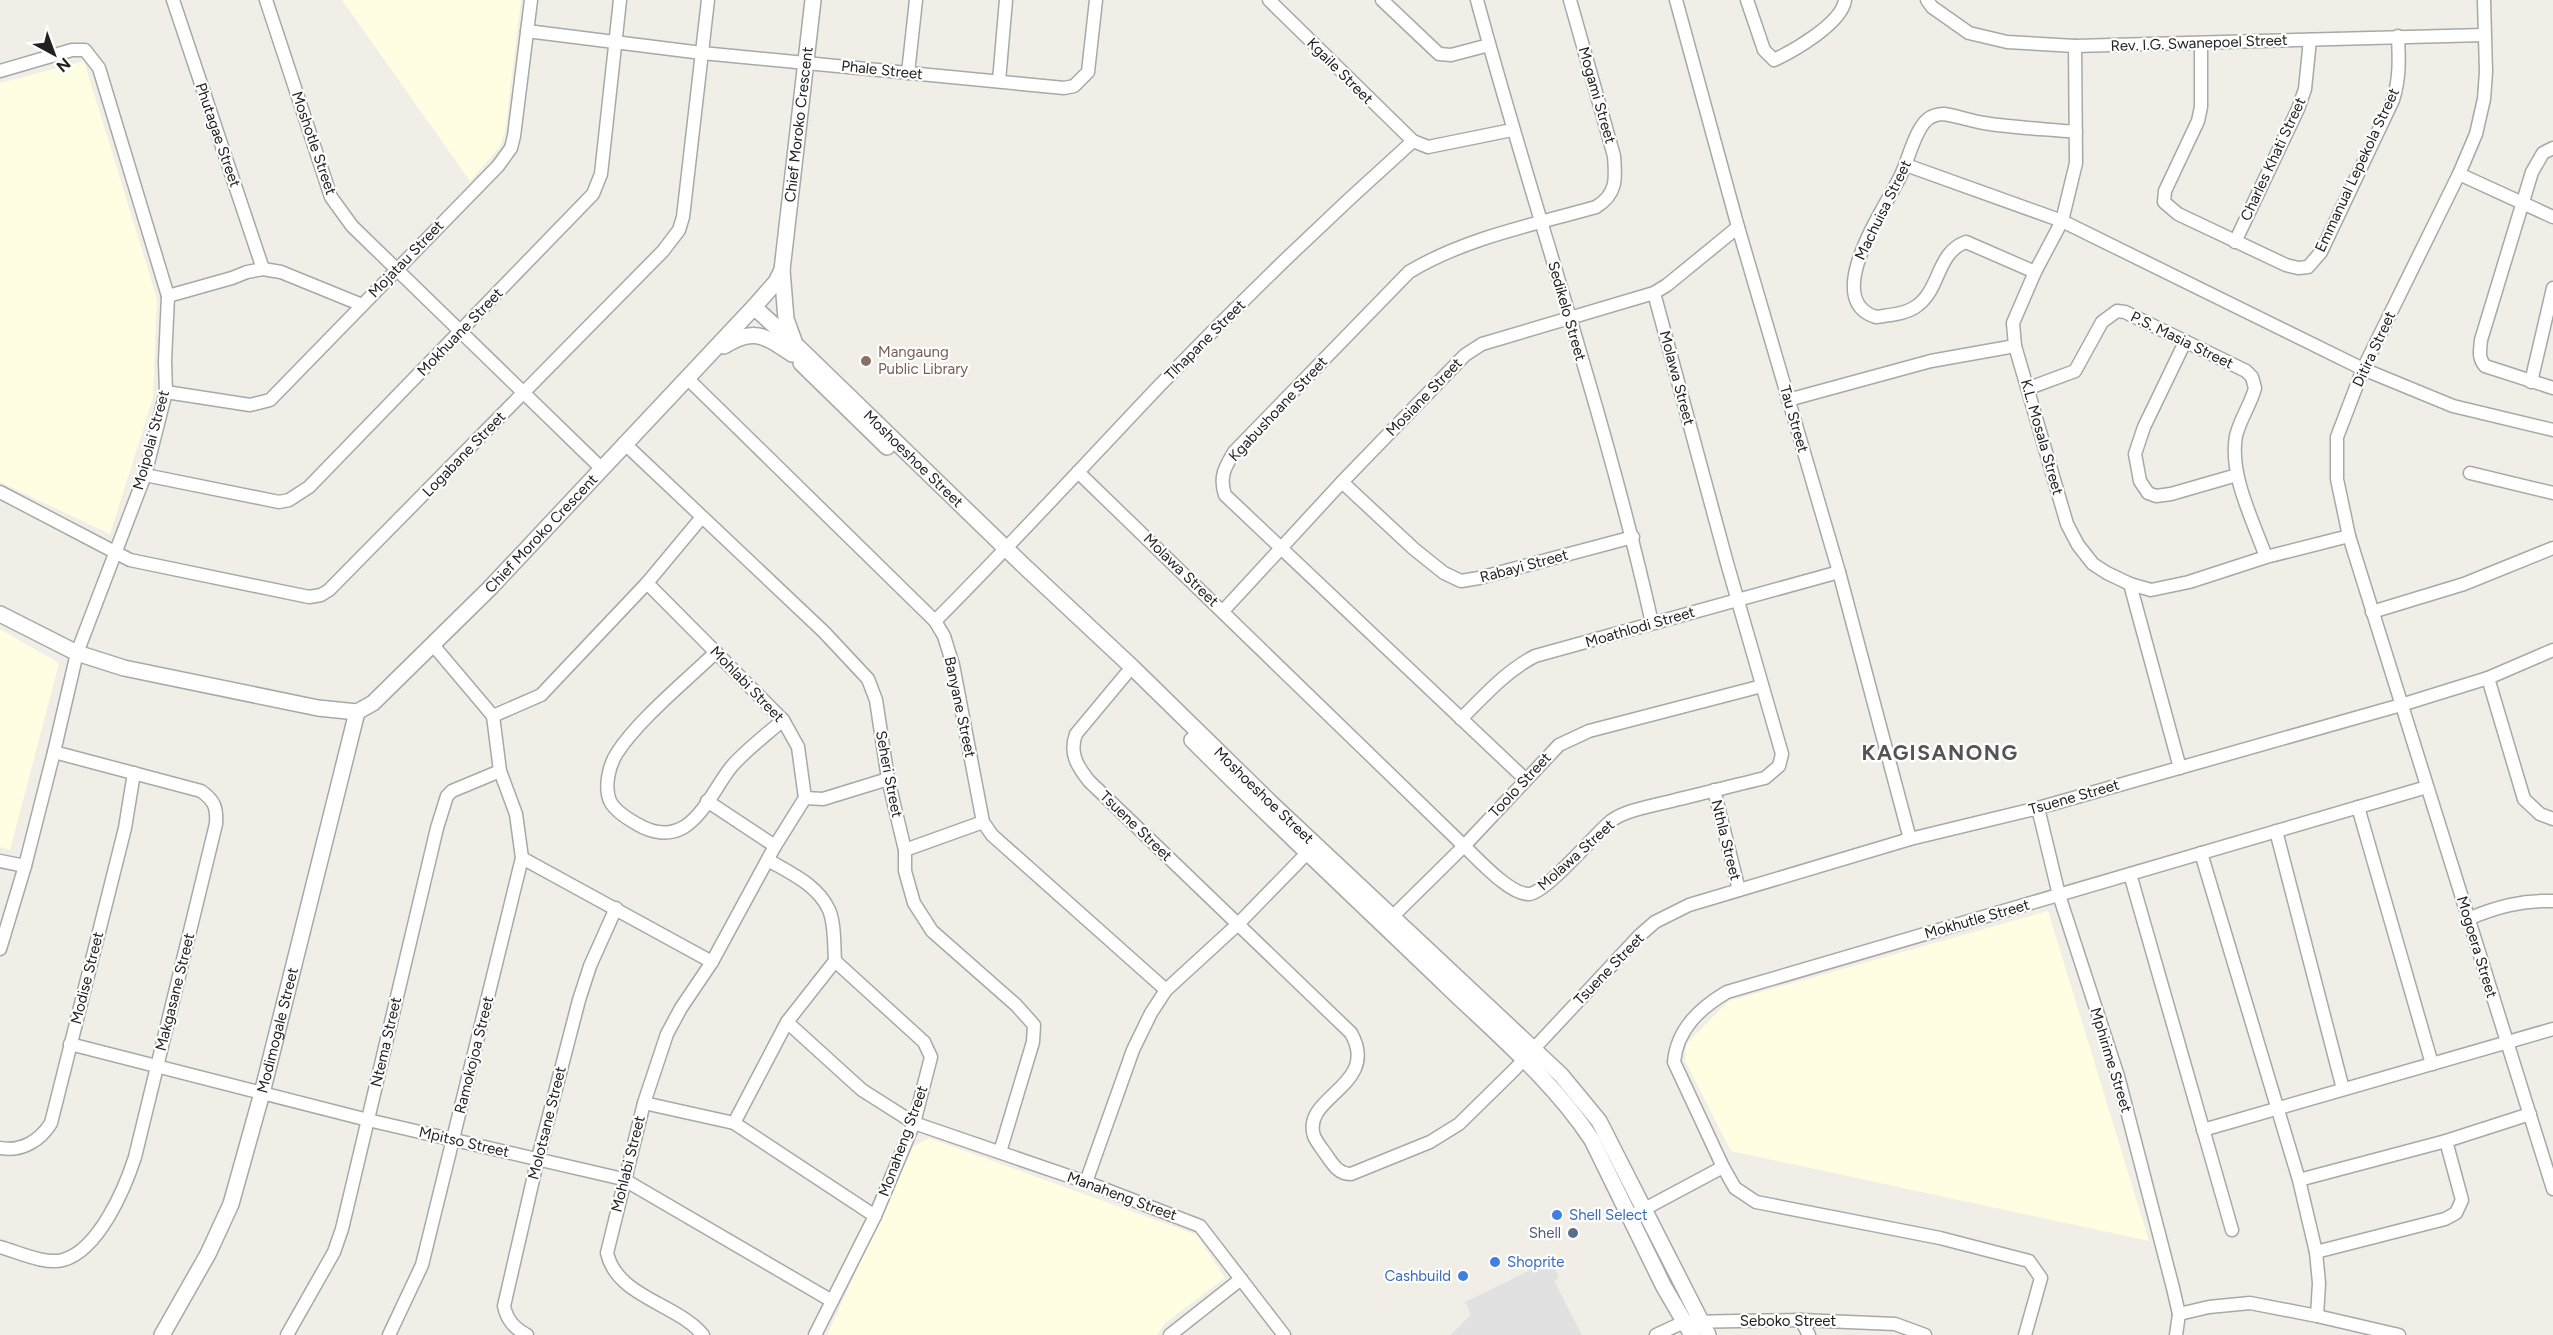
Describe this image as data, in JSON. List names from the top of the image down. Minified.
{"streets":{"street":["Rev. I.G. Swanepoel Street","Phale Street","Kgaile Street","Mogami Street","Chief Moroko Crescent","Phutagae Street","Moshotle Street","Charles Khati Street","Emmanual Lepekola Street","Machuisa Street","Mojatau Street","Sedikelo Street","Mokhuane Street","Tlhapane Street","P.S. Masia Street","Ditira Street","Molawa Street","Mosiane Street","Kgabushoane Street","Tau Street","K.L. Mosala Street","Moipolai Street","Logabane Street","Moshoeshoe Street","Rabayi Street","Moathlodi Street","Mohlabi Street","Banyane Street","Seheri Street","Toolo Street","Tsuene Street","Nthla Street","Mokhutle Street","Mogoera Street","Modise Street","Makgasane Street","Modimogale Street","Ntema Street","Ramokojoa Street","Mphirime Street","Molotsane Street","Monaheng Street","Mpitso Street","Manaheng Street","Seboko Street"]},"crossings":[["Rev. I.G. Swanepoel Street","Charles Khati Street"],["Rev. I.G. Swanepoel Street","Emmanual Lepekola Street"],["Rev. I.G. Swanepoel Street","Ditira Street"],["Rev. I.G. Swanepoel Street","K.L. Mosala Street"],["Phale Street","Chief Moroko Crescent"],["Phale Street","Mojatau Street"],["Phale Street","Mokhuane Street"],["Phale Street","Logabane Street"],["Kgaile Street","Tlhapane Street"],["Mogami Street","Kgabushoane Street"],["Chief Moroko Crescent","Moshotle Street"],["Chief Moroko Crescent","Moshoeshoe Street"],["Chief Moroko Crescent","Banyane Street"],["Chief Moroko Crescent","Seheri Street"],["Chief Moroko Crescent","Modimogale Street"],["Moshotle Street","Mojatau Street"],["Moshotle Street","Mokhuane Street"],["Moshotle Street","Logabane Street"],["Charles Khati Street","Emmanual Lepekola Street"],["Machuisa Street","K.L. Mosala Street"],["Mojatau Street","Moipolai Street"],["Sedikelo Street","Mosiane Street"],["Sedikelo Street","Kgabushoane Street"],["Sedikelo Street","Rabayi Street"],["Sedikelo Street","Moathlodi Street"],["Mokhuane Street","Moipolai Street"],["Tlhapane Street","Molawa Street"],["Tlhapane Street","Moshoeshoe Street"],["Tlhapane Street","Banyane Street"],["P.S. Masia Street","K.L. Mosala Street"],["Ditira Street","K.L. Mosala Street"],["Ditira Street","Tsuene Street"],["Ditira Street","Mogoera Street"],["Molawa Street","Mosiane Street"],["Molawa Street","Moathlodi Street"],["Molawa Street","Toolo Street"],["Molawa Street","Nthla Street"],["Mosiane Street","Kgabushoane Street"],["Mosiane Street","Tau Street"],["Mosiane Street","Rabayi Street"],["Kgabushoane Street","Moathlodi Street"],["Kgabushoane Street","Toolo Street"],["Tau Street","Moathlodi Street"],["Tau Street","Tsuene Street"],["Moipolai Street","Logabane Street"],["Moipolai Street","Makgasane Street"],["Moshoeshoe Street","Toolo Street"],["Moshoeshoe Street","Tsuene Street"],["Moshoeshoe Street","Seboko Street"],["Mohlabi Street","Mpitso Street"],["Seheri Street","Manaheng Street"],["Tsuene Street","Nthla Street"],["Tsuene Street","Mogoera Street"],["Tsuene Street","Mphirime Street"],["Mokhutle Street","Mogoera Street"],["Mokhutle Street","Mphirime Street"],["Modise Street","Makgasane Street"],["Modise Street","Mpitso Street"],["Makgasane Street","Mpitso Street"],["Modimogale Street","Mpitso Street"],["Ntema Street","Ramokojoa Street"],["Ntema Street","Mpitso Street"],["Ramokojoa Street","Mpitso Street"],["Molotsane Street","Mpitso Street"],["Monaheng Street","Mpitso Street"],["Monaheng Street","Manaheng Street"]],"districts":["KAGISANONG"],"places":["Mangaung Public Library","Shell Select","Shell","Shoprite","Cashbuild"],"north":"bottom right"}
